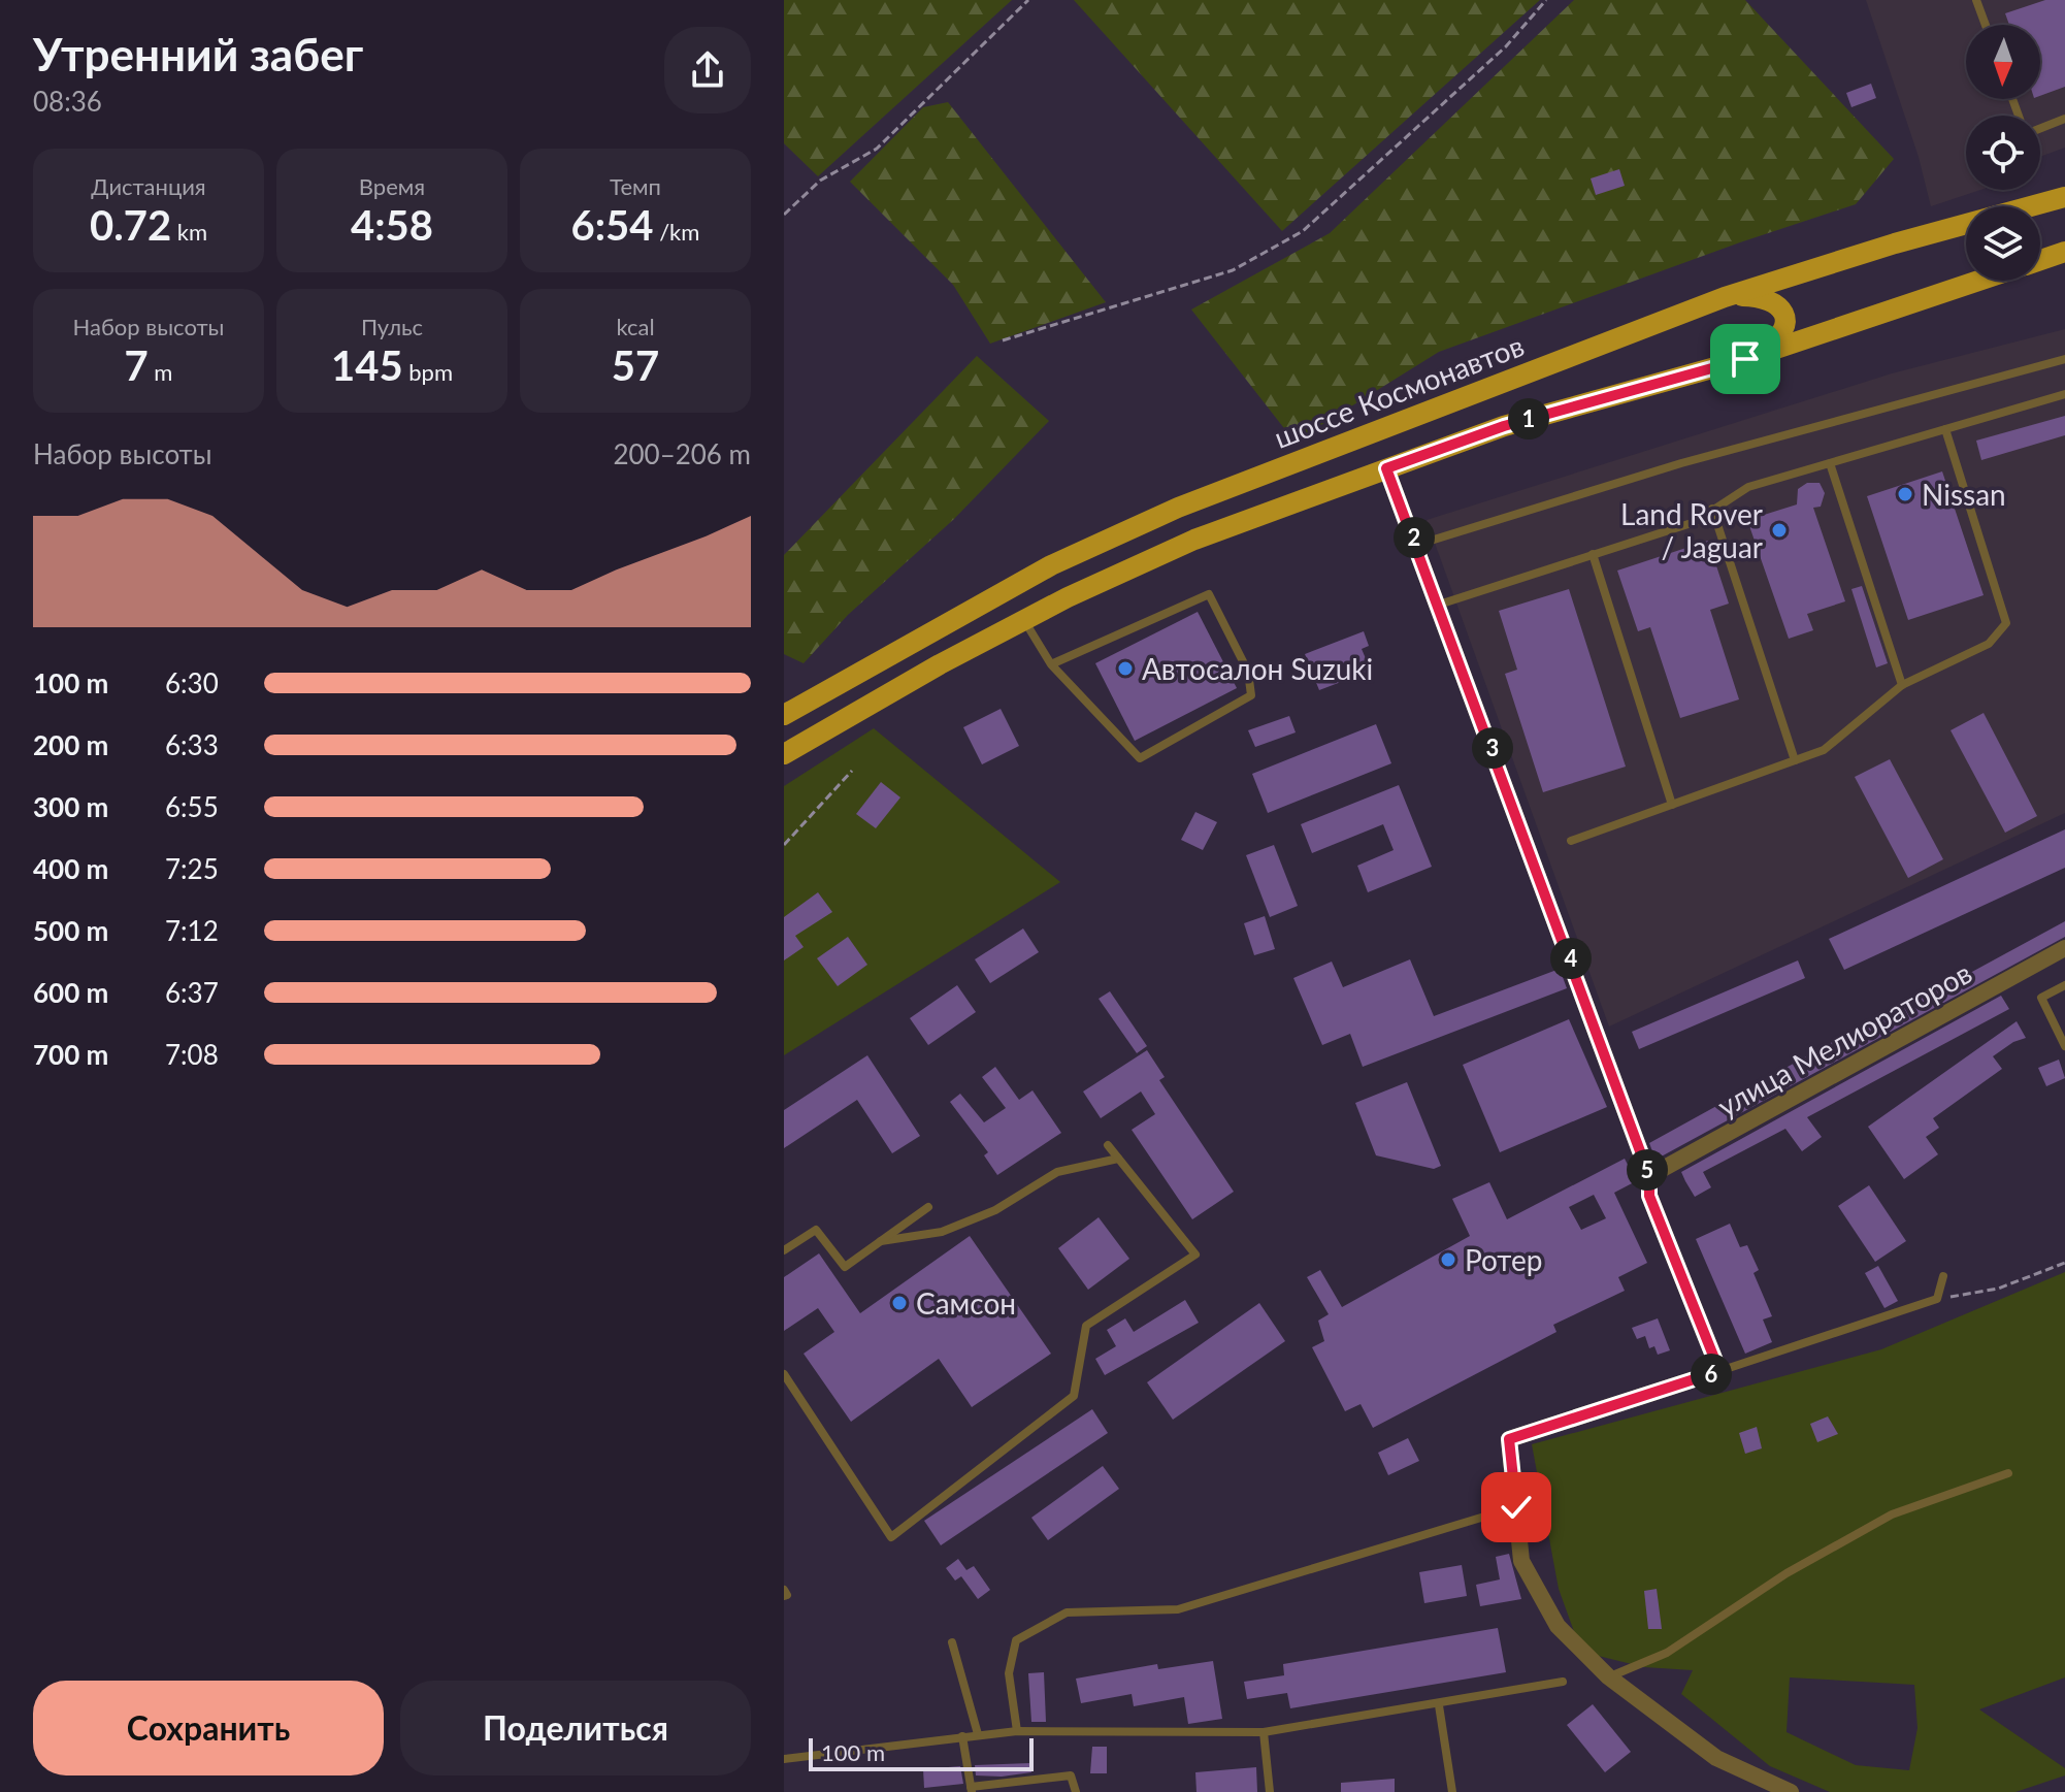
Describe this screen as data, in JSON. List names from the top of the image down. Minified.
{"streets":{"main road":["шоссе Космонавтов"],"street":["улица Мелиораторов"]},"places":["Nissan","Land Rover / Jaguar","Автосалон Suzuki","Ротер","Самсон"],"scale_bar":"100 m","north":"bottom","page":{"heading":["Утренний забег","08:36"],"stats":[["Дистанция","0.72 km"],["Время","4:58"],["Темп","6:54 /km"],["Набор высоты","7 m"],["Пульс","145 bpm"],["kcal","57"]],"pins":["1","2","3","4","5","6"],"chart":["Набор высоты","200–206 m"],"list":[{"name":"100 m","note":"6:30"},{"name":"200 m","note":"6:33"},{"name":"300 m","note":"6:55"},{"name":"400 m","note":"7:25"},{"name":"500 m","note":"7:12"},{"name":"600 m","note":"6:37"},{"name":"700 m","note":"7:08"}],"buttons":["Сохранить","Поделиться"],"scale":"100 m"}}
